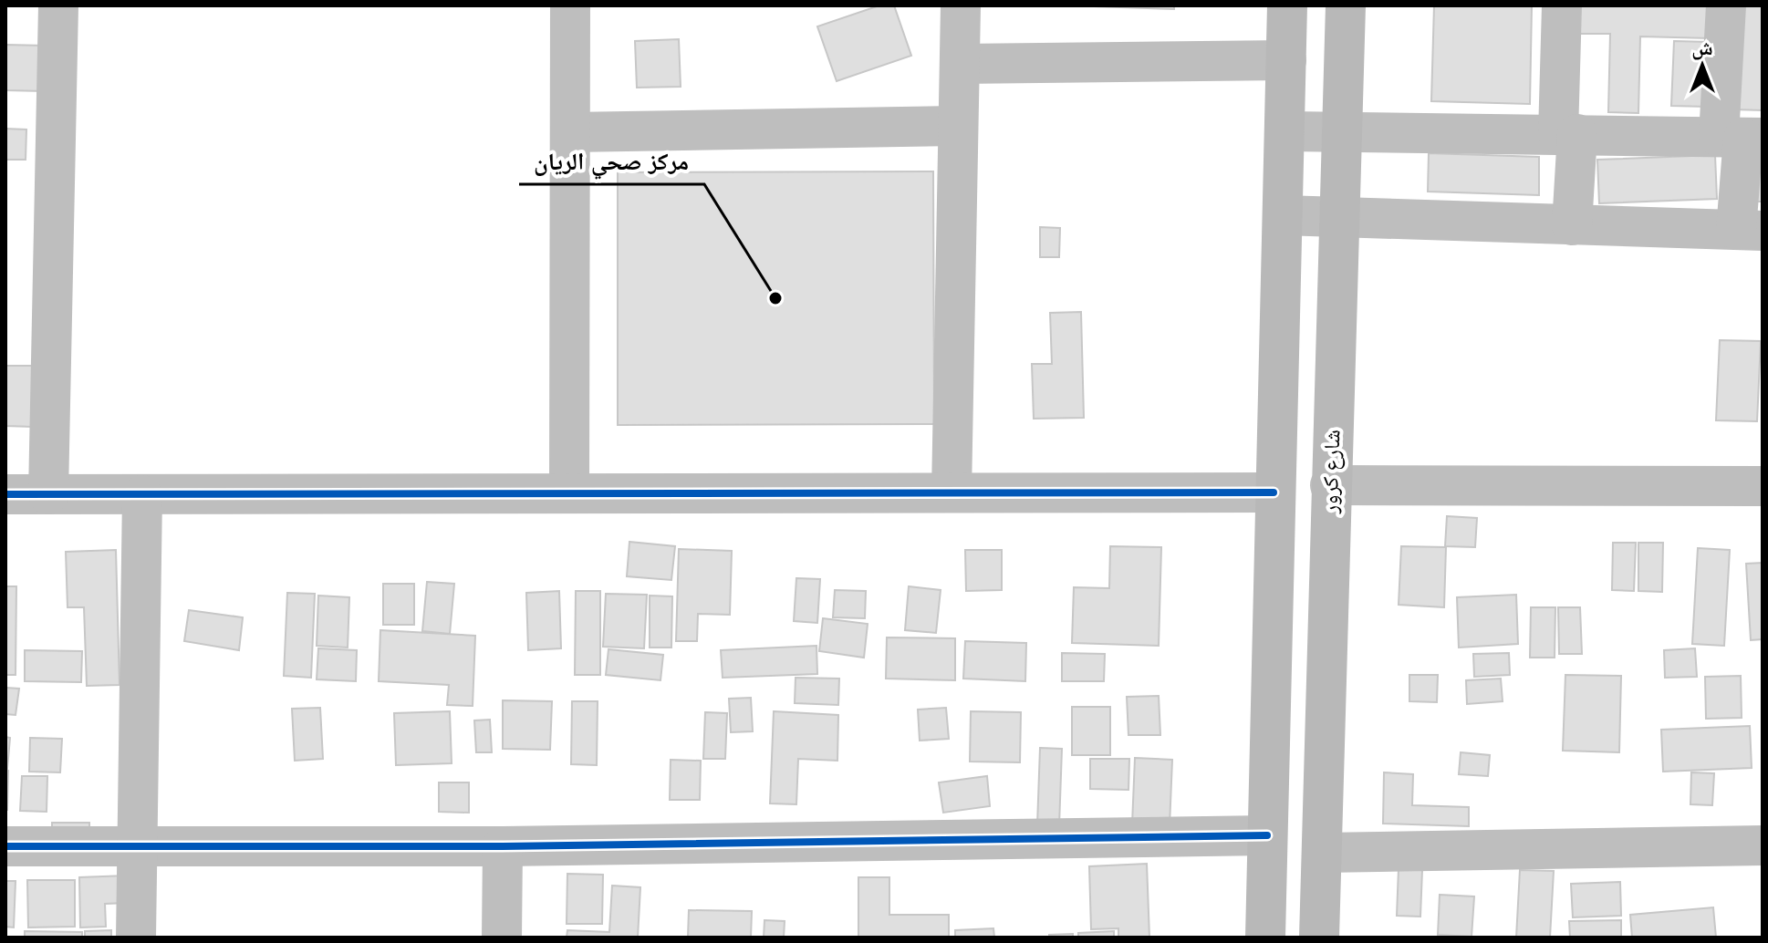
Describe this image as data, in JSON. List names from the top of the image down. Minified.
{"streets":{"main road":["شارع كرور"]},"places":["مركز صحي الريان"],"north":"top"}
